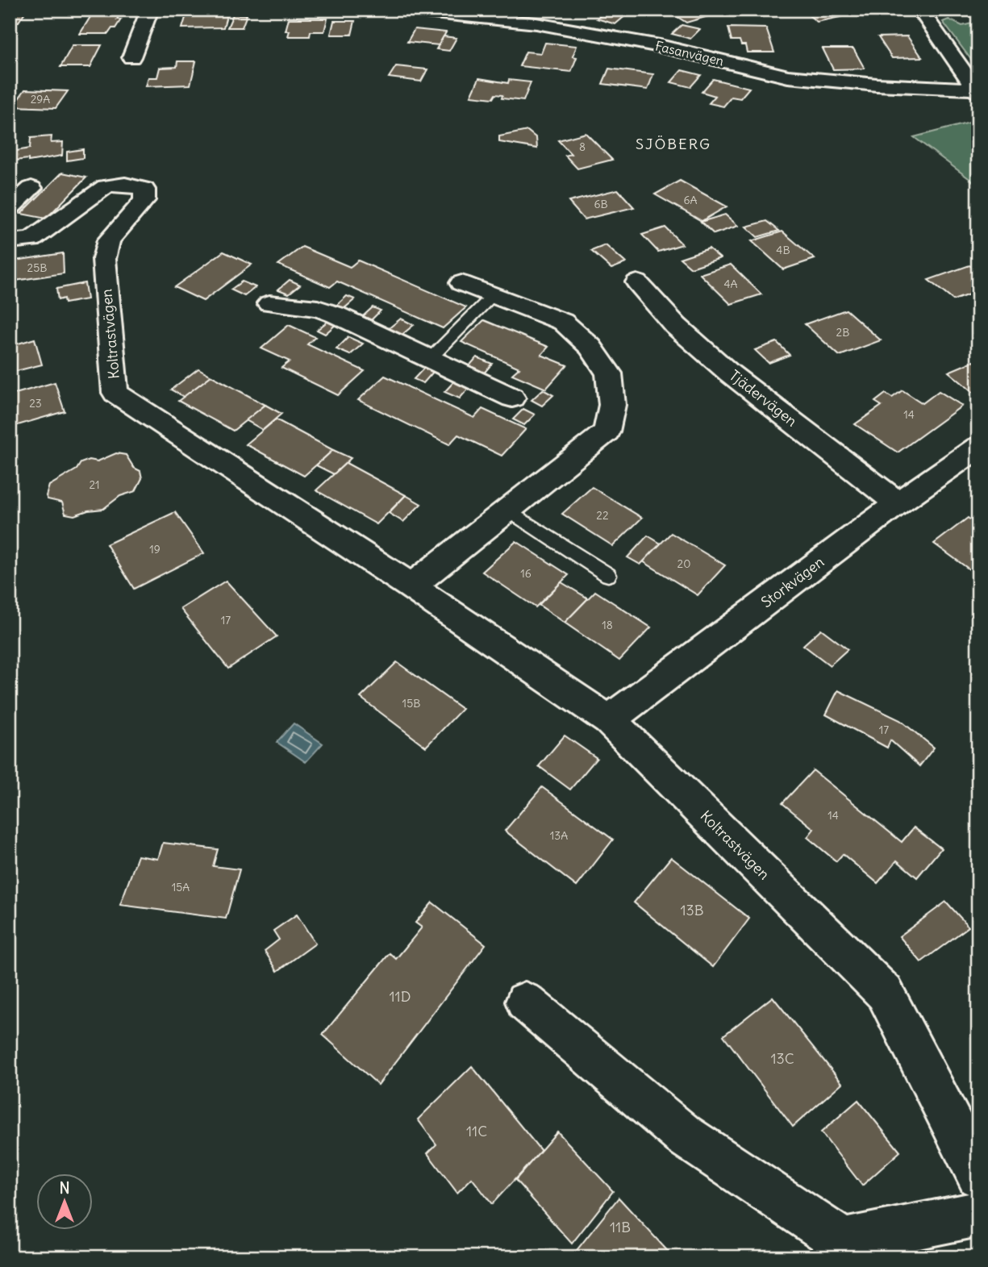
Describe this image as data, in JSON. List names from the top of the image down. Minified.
{"streets":{"street":["Fasanvägen","Koltrastvägen","Tjädervägen","Storkvägen"]},"crossings":[["Koltrastvägen","Storkvägen"],["Tjädervägen","Storkvägen"]],"districts":["SJÖBERG"],"house_numbers":["29A","8","6A","6B","4B","25B","4A","2B","23","14","21","22","19","20","16","17","18","15B","17","14","13A","15A","13B","11D","13C","11C","11B"],"north":"top"}
